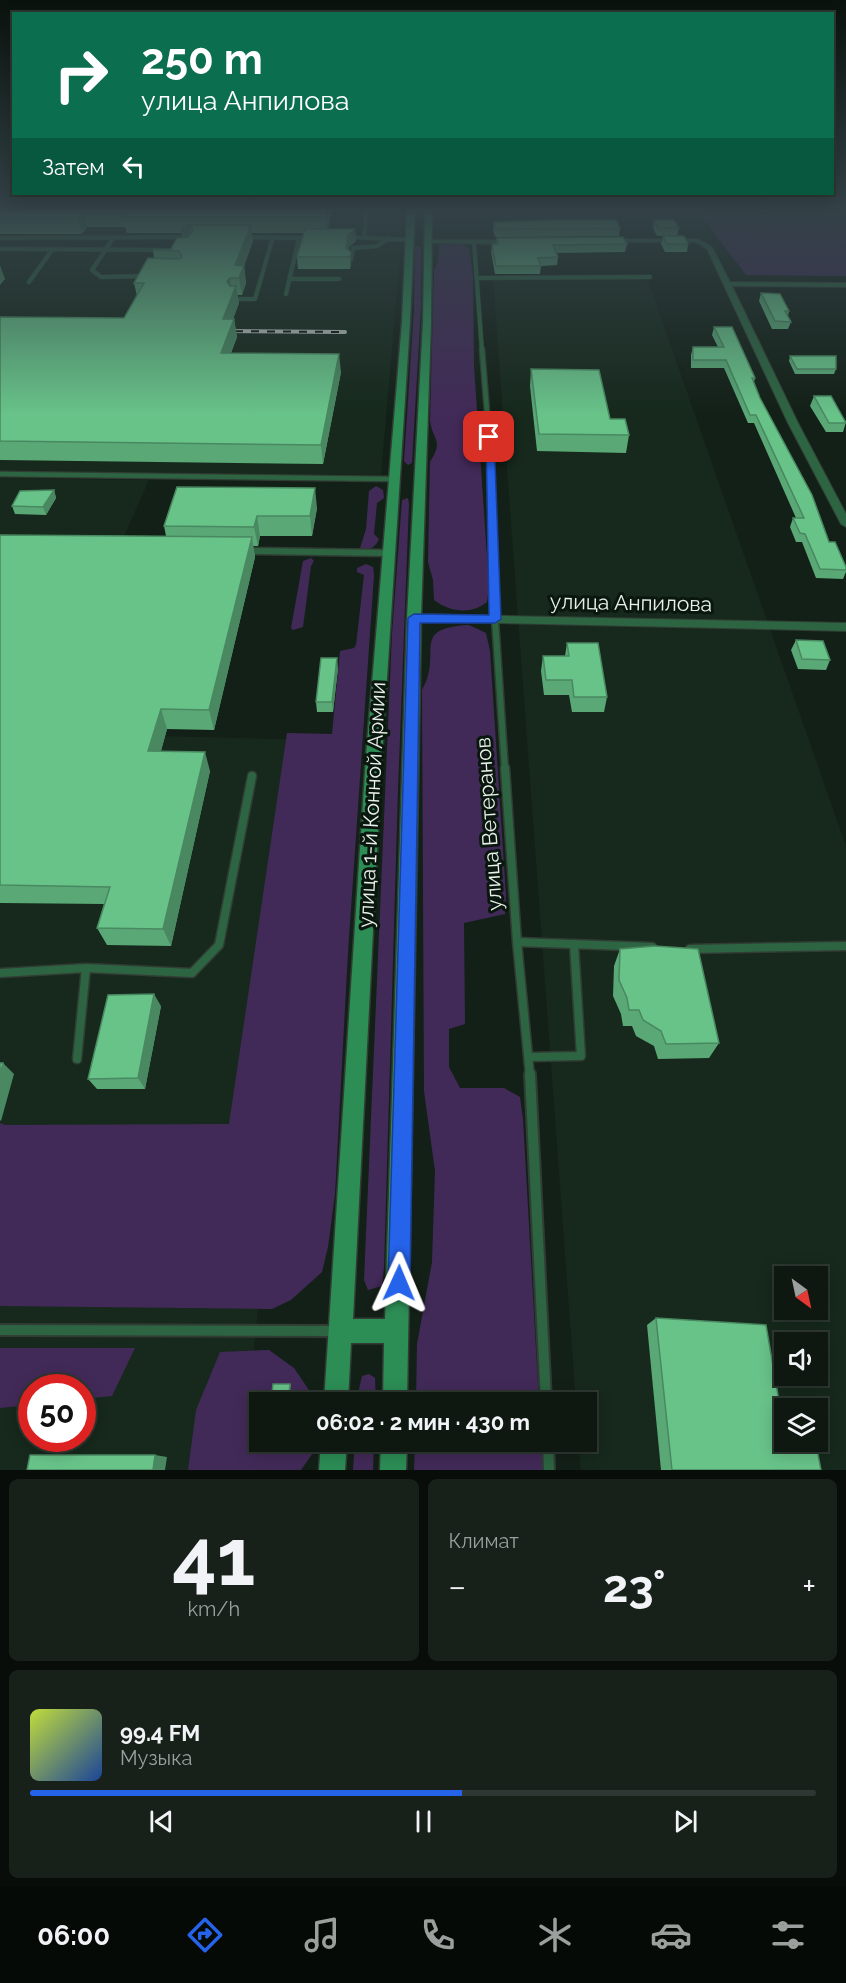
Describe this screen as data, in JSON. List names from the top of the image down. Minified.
{"streets":{"main road":["улица 1-й Конной Армии"],"street":["улица Анпилова"],"lane":["улица Ветеранов"]},"crossings":[["улица Анпилова","улица 1-й Конной Армии"],["улица Анпилова","улица Ветеранов"]],"north":"bottom right","page":{"turn":["250 m","улица Анпилова"],"then":"Затем","limit":"50","trip":"06:02 · 2 мин · 430 m","tile":[["41","km/h"],"Климат"],"heat":["−","23°","+"],"song":["99.4 FM","Музыка"],"tabs":"06:00"}}
